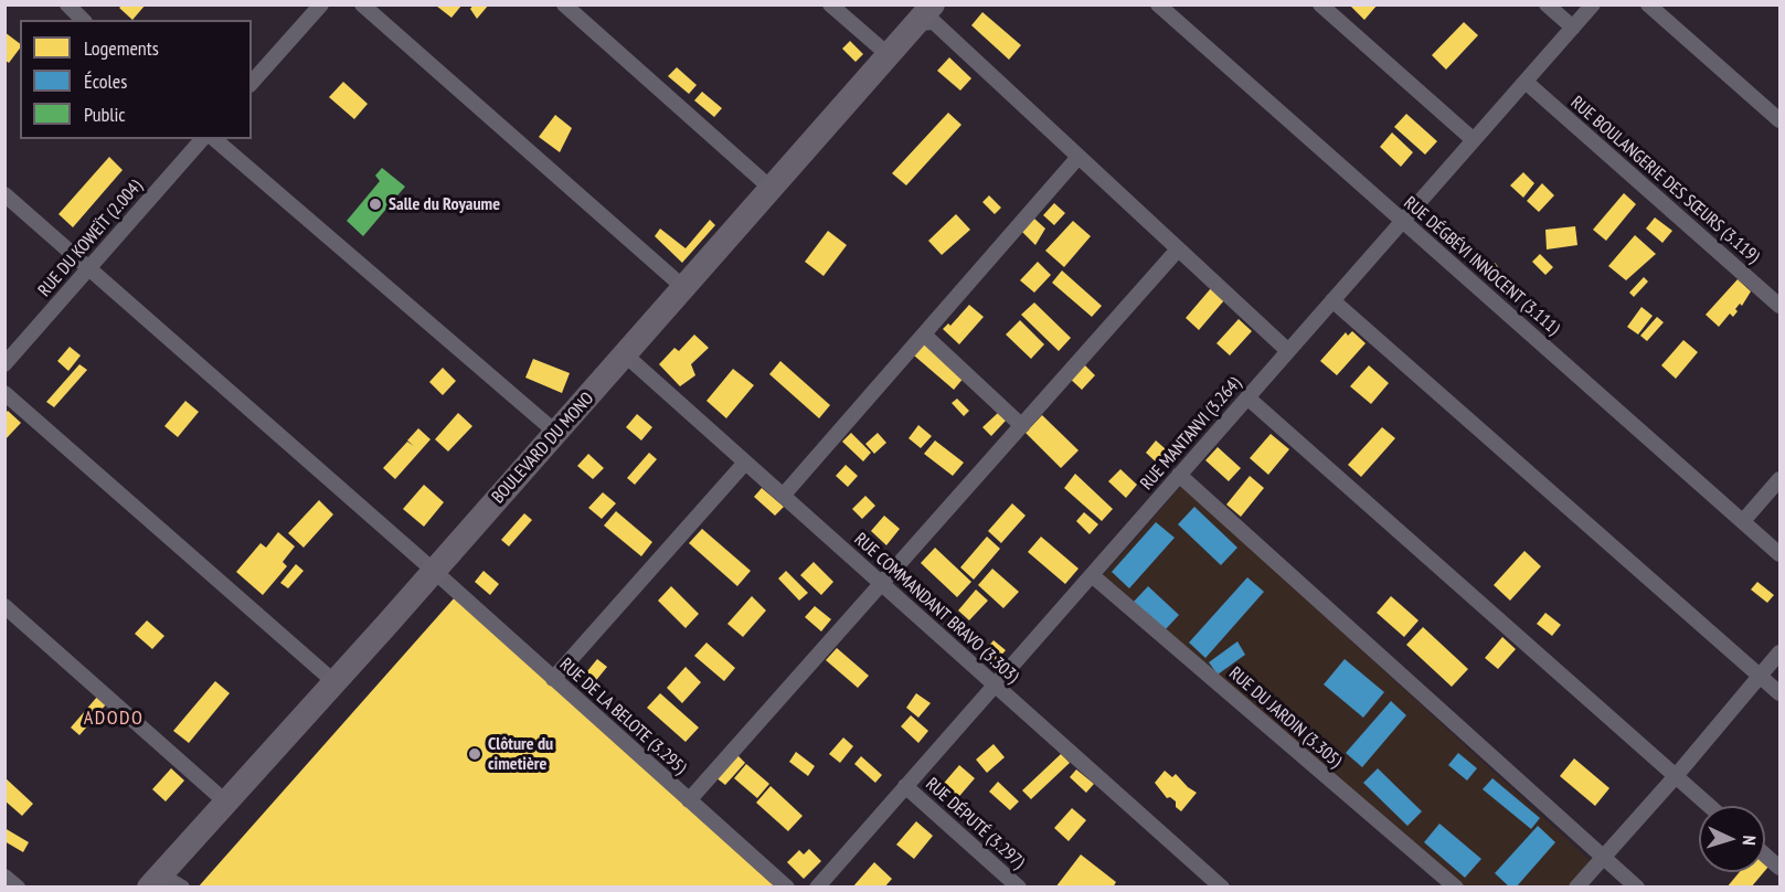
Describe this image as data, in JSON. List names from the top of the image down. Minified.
{"streets":{"main road":["BOULEVARD DU MONO"],"street":["RUE BOULANGERIE DES SŒURS (3.119)","RUE DU KOWEÏT (2.004)","RUE DÉGBÉVI INNOCENT (3.111)","RUE MANTANVI (3.264)","RUE COMMANDANT BRAVO (3.303)","RUE DE LA BELOTE (3.295)","RUE DU JARDIN (3.305)","RUE DÉPUTÉ (3.297)"]},"crossings":[["RUE BOULANGERIE DES SŒURS (3.119)","RUE MANTANVI (3.264)"],["RUE DU KOWEÏT (2.004)","RUE DE LA BELOTE (3.295)"],["RUE DÉGBÉVI INNOCENT (3.111)","RUE MANTANVI (3.264)"],["RUE MANTANVI (3.264)","RUE COMMANDANT BRAVO (3.303)"],["RUE MANTANVI (3.264)","RUE DU JARDIN (3.305)"],["RUE MANTANVI (3.264)","RUE DÉPUTÉ (3.297)"],["BOULEVARD DU MONO","RUE COMMANDANT BRAVO (3.303)"],["BOULEVARD DU MONO","RUE DE LA BELOTE (3.295)"]],"districts":["ADODO"],"places":["Salle du Royaume","Clôture du cimetière"],"legend":["Logements","Écoles","Public"],"north":"right"}
